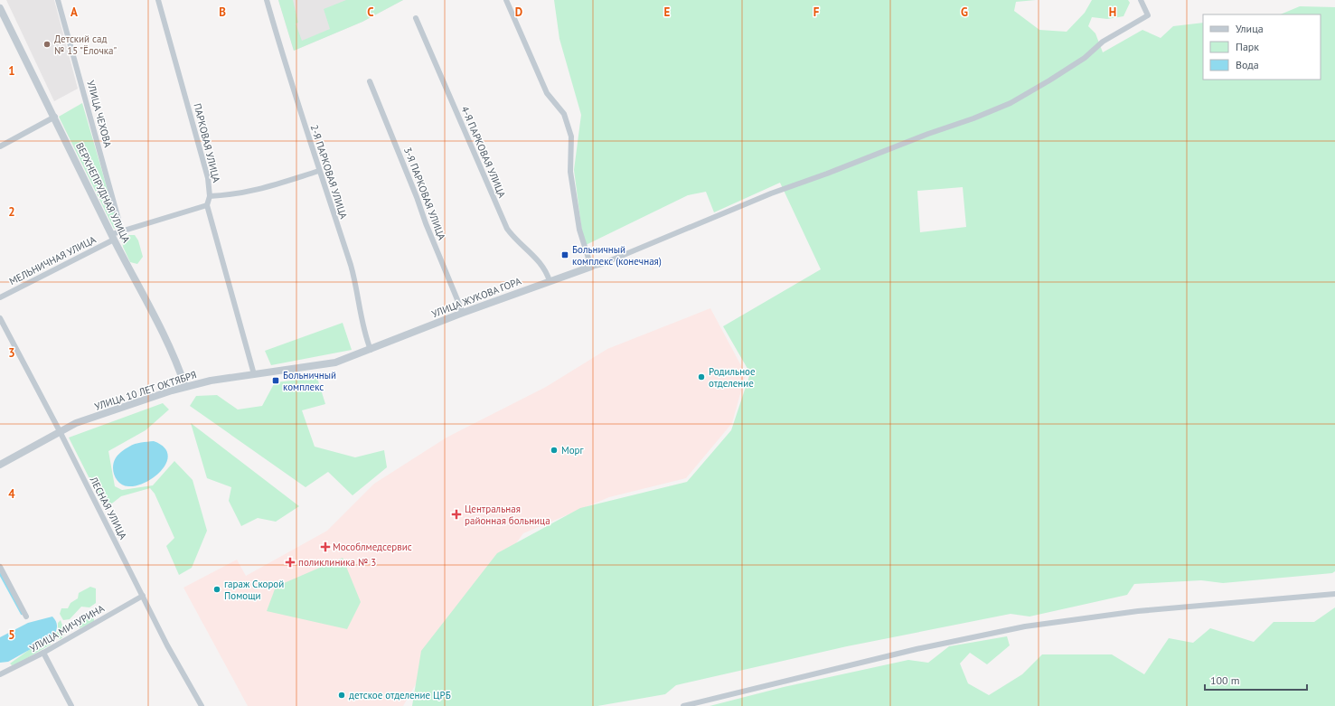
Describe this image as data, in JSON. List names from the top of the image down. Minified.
{"streets":{"street":["УЛИЦА ЧЕХОВА","ПАРКОВАЯ УЛИЦА","4-Я ПАРКОВАЯ УЛИЦА","2-Я ПАРКОВАЯ УЛИЦА","ВЕРХНЕПРУДНАЯ УЛИЦА","3-Я ПАРКОВАЯ УЛИЦА","МЕЛЬНИЧНАЯ УЛИЦА","УЛИЦА ЖУКОВА ГОРА","УЛИЦА 10 ЛЕТ ОКТЯБРЯ","ЛЕСНАЯ УЛИЦА","УЛИЦА МИЧУРИНА"]},"crossings":[["УЛИЦА ЧЕХОВА","МЕЛЬНИЧНАЯ УЛИЦА"],["ПАРКОВАЯ УЛИЦА","МЕЛЬНИЧНАЯ УЛИЦА"],["4-Я ПАРКОВАЯ УЛИЦА","УЛИЦА ЖУКОВА ГОРА"],["2-Я ПАРКОВАЯ УЛИЦА","УЛИЦА ЖУКОВА ГОРА"],["2-Я ПАРКОВАЯ УЛИЦА","УЛИЦА 10 ЛЕТ ОКТЯБРЯ"],["ВЕРХНЕПРУДНАЯ УЛИЦА","МЕЛЬНИЧНАЯ УЛИЦА"],["ВЕРХНЕПРУДНАЯ УЛИЦА","УЛИЦА 10 ЛЕТ ОКТЯБРЯ"],["3-Я ПАРКОВАЯ УЛИЦА","УЛИЦА ЖУКОВА ГОРА"],["УЛИЦА ЖУКОВА ГОРА","УЛИЦА 10 ЛЕТ ОКТЯБРЯ"],["УЛИЦА 10 ЛЕТ ОКТЯБРЯ","ЛЕСНАЯ УЛИЦА"],["ЛЕСНАЯ УЛИЦА","УЛИЦА МИЧУРИНА"]],"places":{"other":["Детский сад № 15 \"Ёлочка\"","Родильное отделение","Морг","гараж Скорой Помощи","детское отделение ЦРБ"],"transit":["Больничный комплекс (конечная)","Больничный комплекс"],"health":["Центральная районная больница","Мособлмедсервис","поликлиника № 3"]},"legend":["Улица","Парк","Вода"],"scale_bar":"100 m","grid":{"columns":["A","B","C","D","E","F","G","H"],"rows":["1","2","3","4","5"]}}
